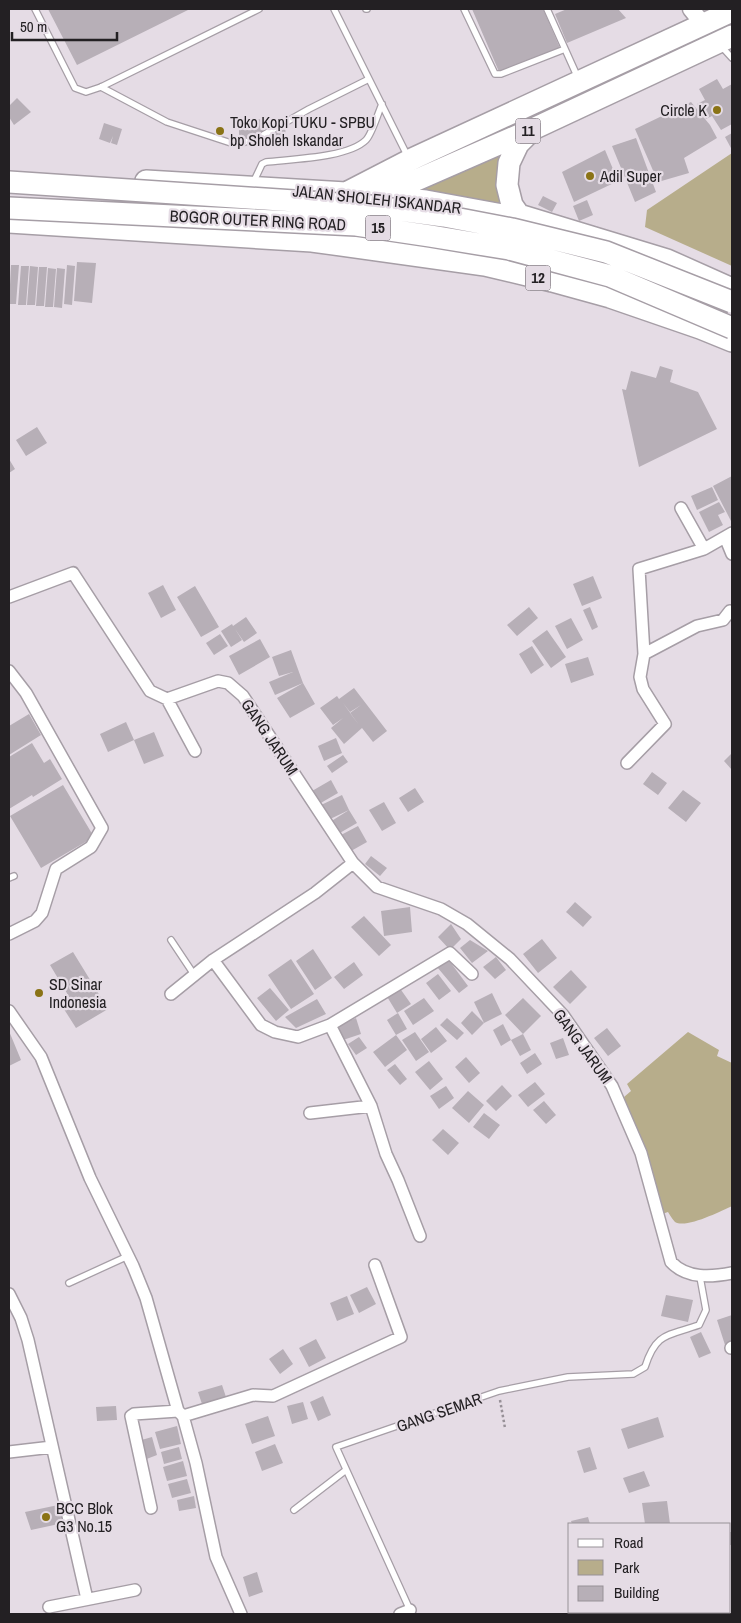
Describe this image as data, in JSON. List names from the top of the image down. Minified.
{"streets":{"highway":["11","JALAN SHOLEH ISKANDAR","BOGOR OUTER RING ROAD","15","12"],"street":["GANG JARUM"],"lane":["GANG SEMAR"]},"crossings":[["11","JALAN SHOLEH ISKANDAR"],["11","12"],["GANG JARUM","GANG SEMAR"]],"places":["Circle K","Toko Kopi TUKU - SPBU bp Sholeh Iskandar","Adil Super","SD Sinar Indonesia","BCC Blok G3 No.15"],"legend":["Road","Park","Building"],"scale_bar":"50 m"}
